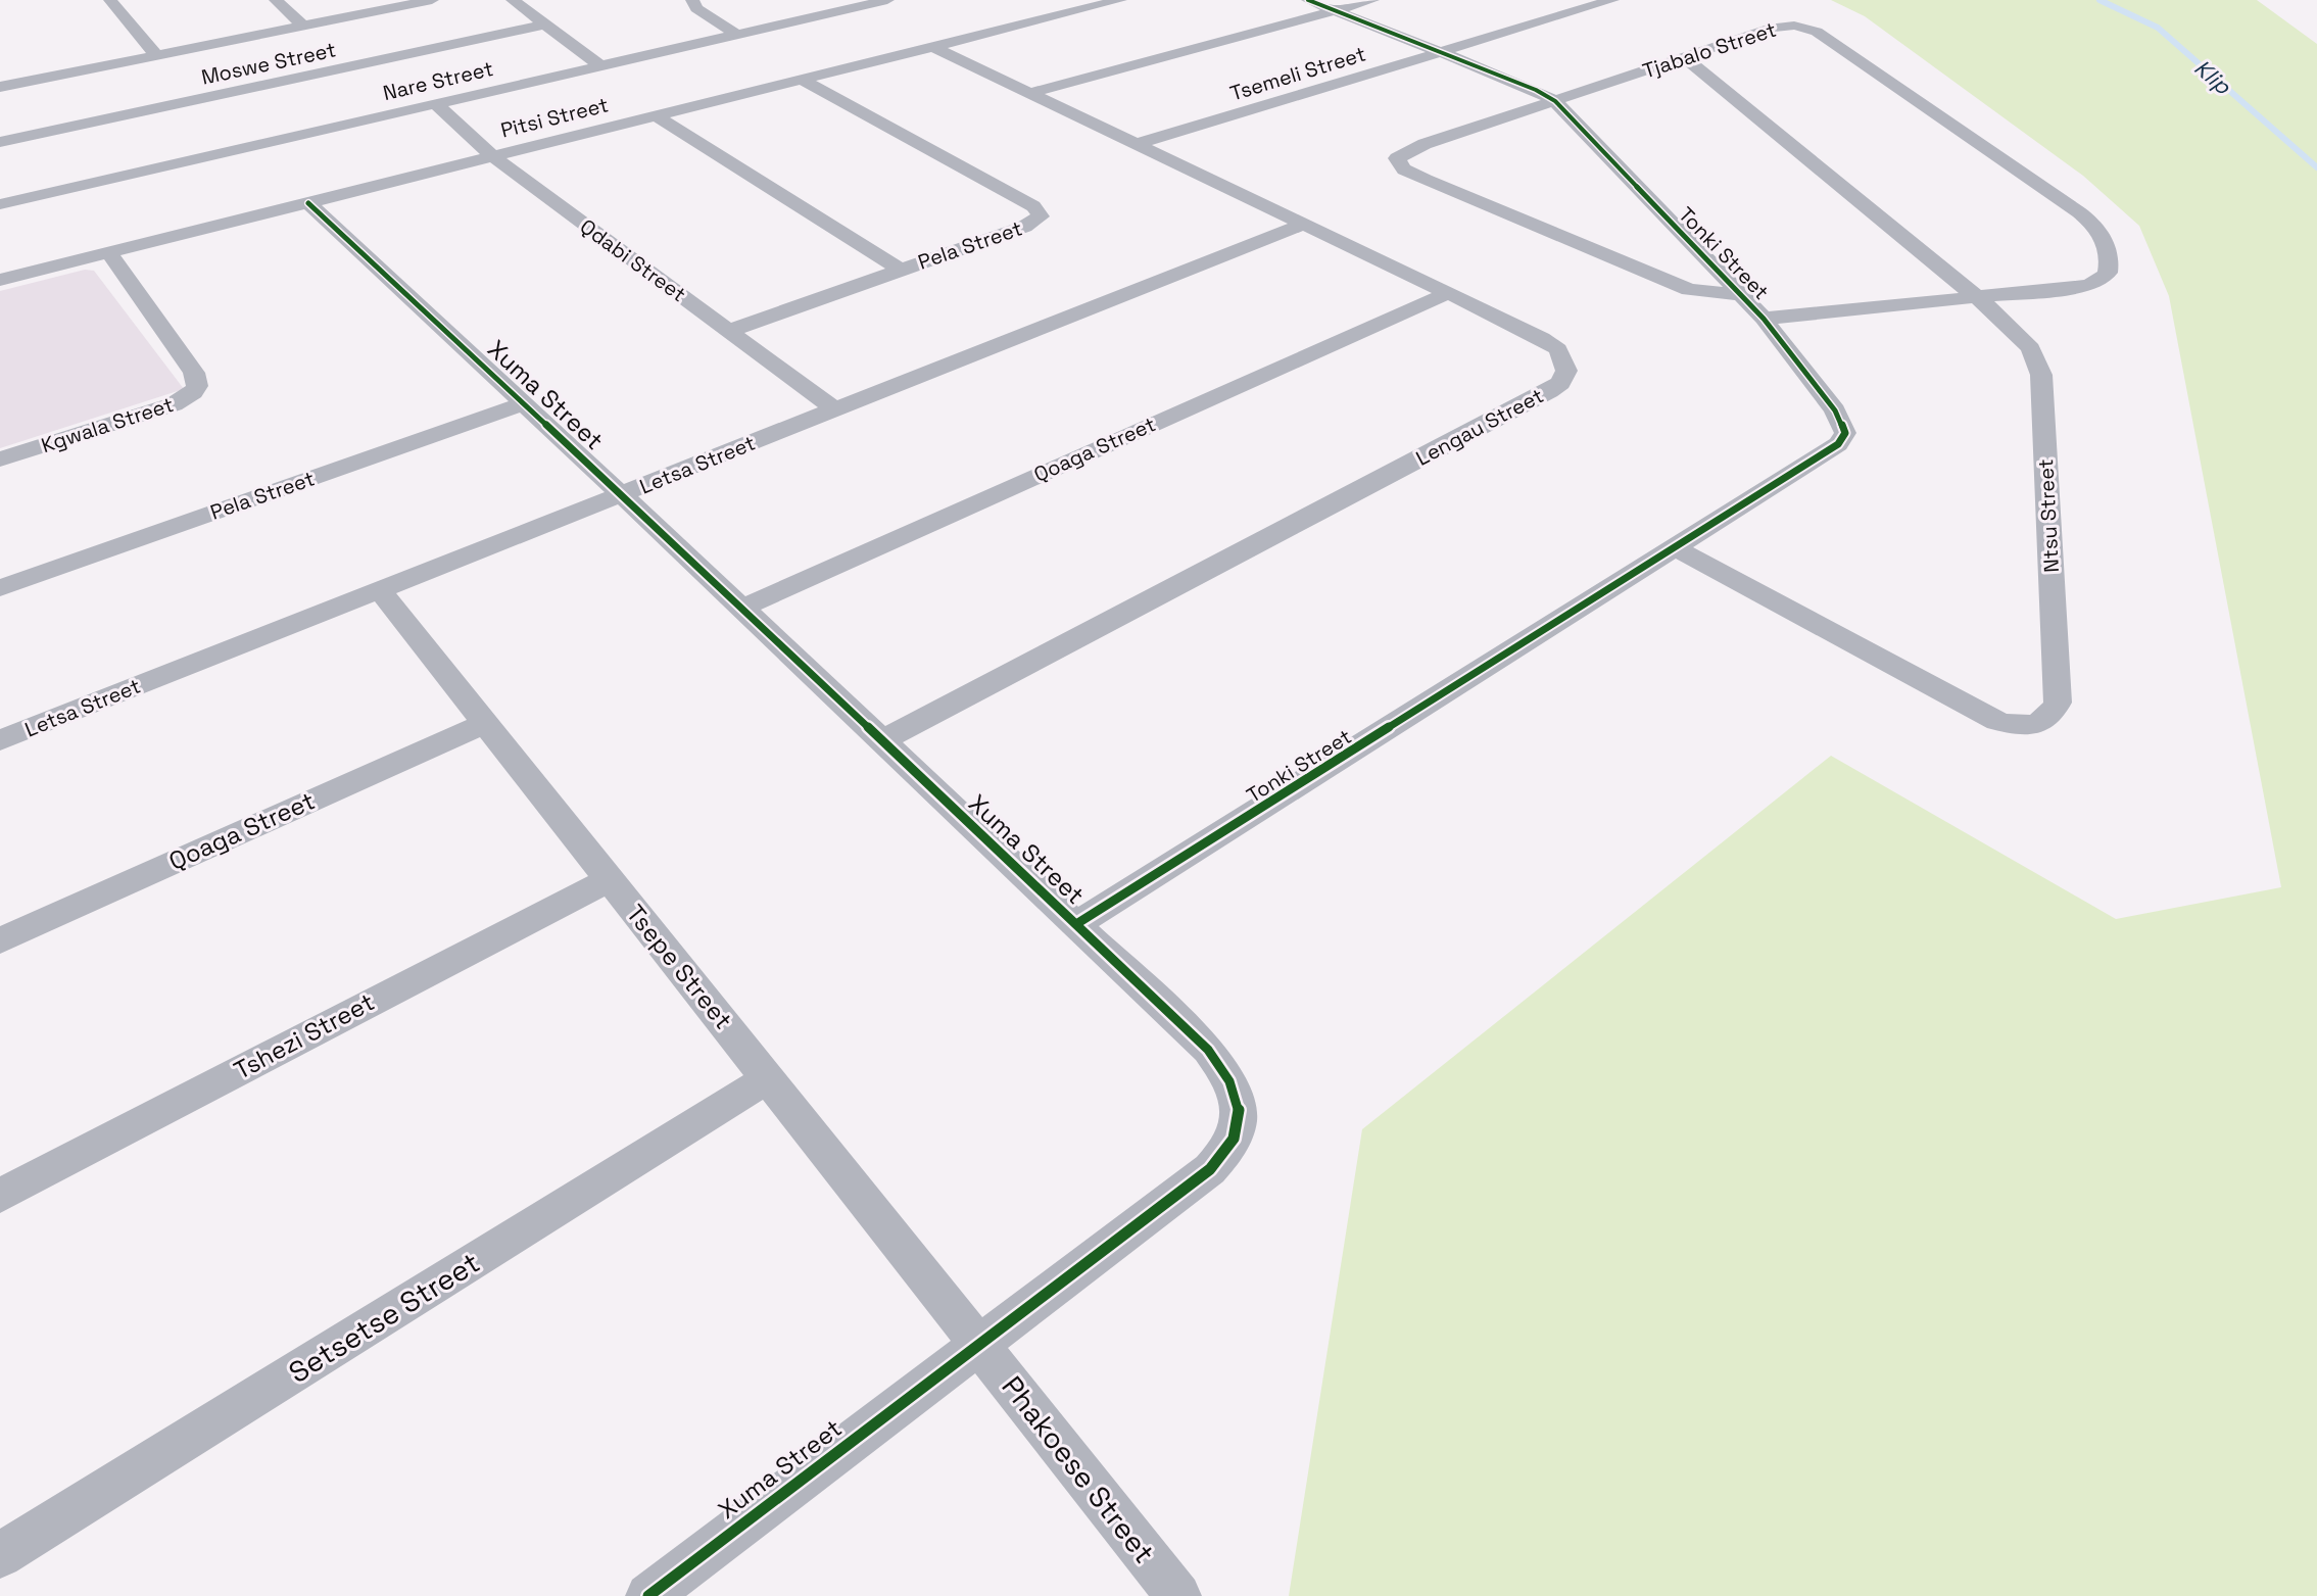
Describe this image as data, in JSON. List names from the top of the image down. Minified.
{"streets":{"street":["Tjabalo Street","Moswe Street","Tsemeli Street","Nare Street","Pitsi Street","Pela Street","Tonki Street","Qdabi Street","Xuma Street","Kgwala Street","Lengau Street","Qoaga Street","Letsa Street","Ntsu Street","Tsepe Street","Tshezi Street","Setsetse Street","Phakoese Street"]},"crossings":[["Tjabalo Street","Tonki Street"],["Tjabalo Street","Ntsu Street"],["Tsemeli Street","Tonki Street"],["Tsemeli Street","Lengau Street"],["Nare Street","Qdabi Street"],["Pitsi Street","Pela Street"],["Pitsi Street","Qdabi Street"],["Pitsi Street","Xuma Street"],["Pitsi Street","Kgwala Street"],["Pitsi Street","Lengau Street"],["Pela Street","Qdabi Street"],["Pela Street","Xuma Street"],["Tonki Street","Xuma Street"],["Tonki Street","Ntsu Street"],["Qdabi Street","Letsa Street"],["Xuma Street","Lengau Street"],["Xuma Street","Qoaga Street"],["Xuma Street","Letsa Street"],["Xuma Street","Tsepe Street"],["Xuma Street","Phakoese Street"],["Lengau Street","Qoaga Street"],["Lengau Street","Letsa Street"],["Qoaga Street","Tsepe Street"],["Letsa Street","Tsepe Street"],["Tsepe Street","Tshezi Street"],["Tsepe Street","Setsetse Street"],["Tsepe Street","Phakoese Street"]],"water":["Klip"]}
